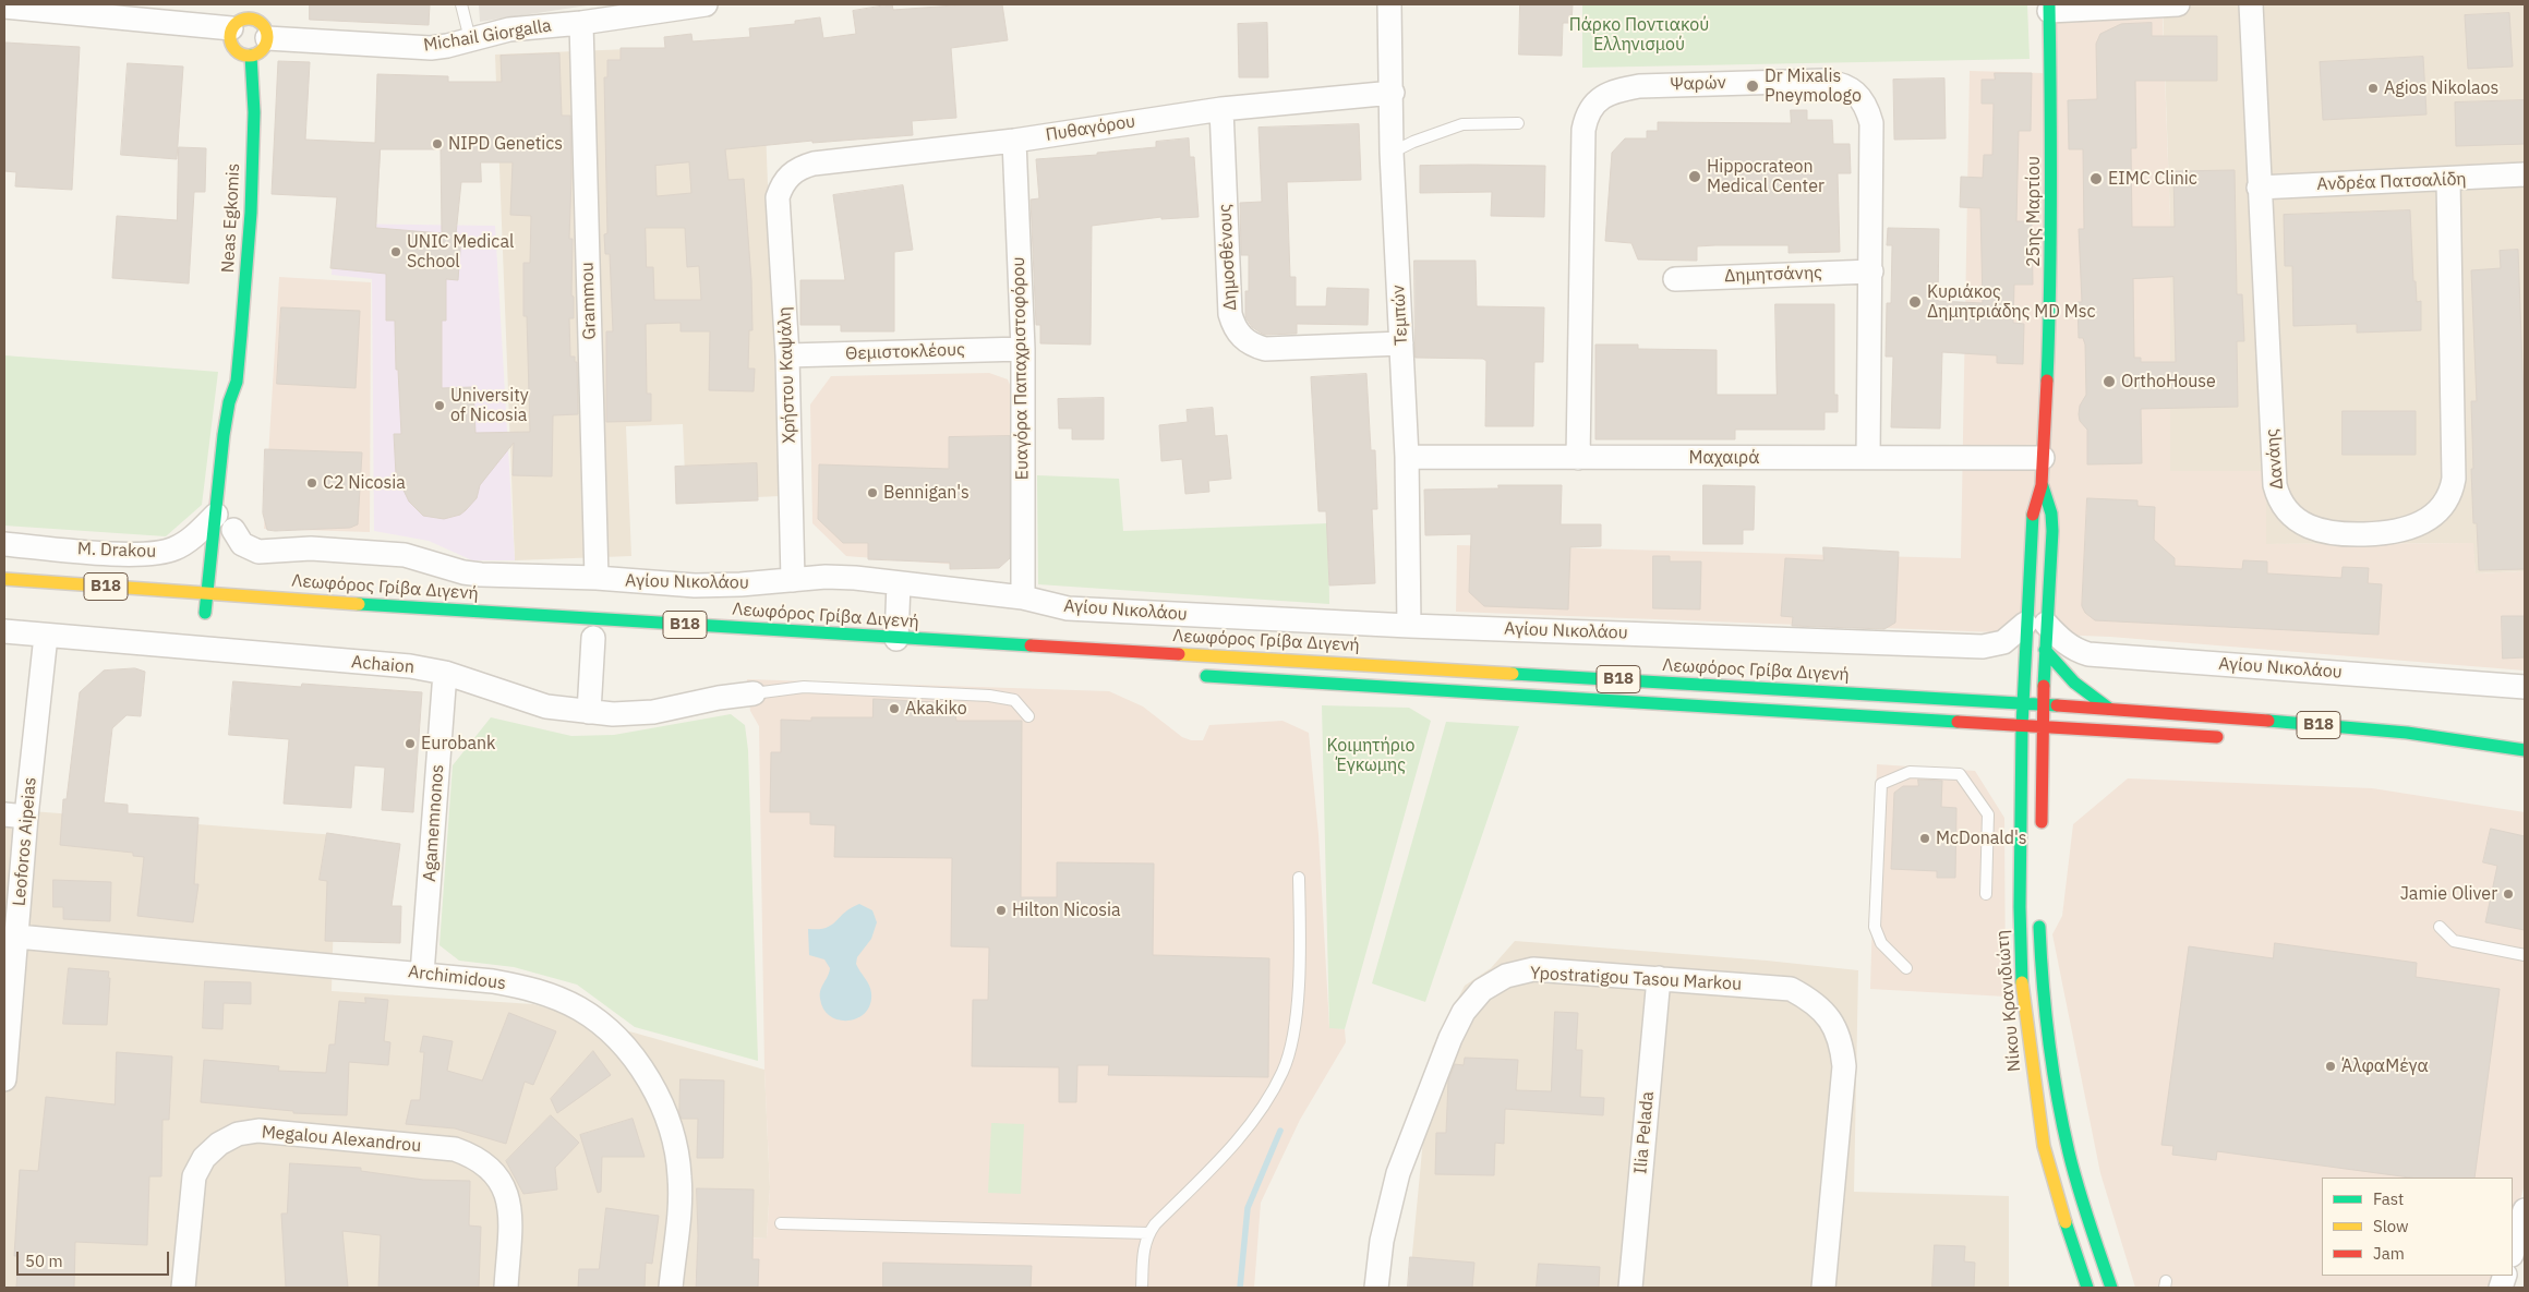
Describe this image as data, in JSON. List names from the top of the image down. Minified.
{"streets":{"main road":["25ης Μαρτίου","Neas Egkomis","B18","Λεωφόρος Γρίβα Διγενή","Νίκου Κρανιδιώτη"],"street":["Michail Giorgalla","Ψαρών","Πυθαγόρου","Ανδρέα Πατσαλίδη","Δημοσθένους","Δημητσάνης","Grammou","Τεμπών","Θεμιστοκλέους","Ευαγόρα Παπαχριστοφόρου","Χρήστου Καψάλη","Μαχαιρά","Δανάης","M. Drakou","Αγίου Νικολάου","Achaion","Agamemnonos","Leoforos Aipeias","Archimidous","Ypostratigou Tasou Markou","Ilia Pelada","Megalou Alexandrou"]},"crossings":[["Michail Giorgalla","Neas Egkomis"],["Michail Giorgalla","Grammou"],["Ψαρών","Δημητσάνης"],["Ψαρών","Μαχαιρά"],["Πυθαγόρου","Δημοσθένους"],["Πυθαγόρου","Τεμπών"],["Πυθαγόρου","Ευαγόρα Παπαχριστοφόρου"],["Πυθαγόρου","Χρήστου Καψάλη"],["Ανδρέα Πατσαλίδη","Δανάης"],["25ης Μαρτίου","Μαχαιρά"],["25ης Μαρτίου","Αγίου Νικολάου"],["25ης Μαρτίου","Λεωφόρος Γρίβα Διγενή"],["25ης Μαρτίου","Νίκου Κρανιδιώτη"],["Neas Egkomis","M. Drakou"],["Neas Egkomis","Αγίου Νικολάου"],["Neas Egkomis","Λεωφόρος Γρίβα Διγενή"],["Δημοσθένους","Τεμπών"],["Grammou","Αγίου Νικολάου"],["Τεμπών","Μαχαιρά"],["Τεμπών","Αγίου Νικολάου"],["Θεμιστοκλέους","Ευαγόρα Παπαχριστοφόρου"],["Θεμιστοκλέους","Χρήστου Καψάλη"],["Ευαγόρα Παπαχριστοφόρου","Αγίου Νικολάου"],["Χρήστου Καψάλη","Αγίου Νικολάου"],["M. Drakou","Αγίου Νικολάου"],["B18","Νίκου Κρανιδιώτη"],["Λεωφόρος Γρίβα Διγενή","Νίκου Κρανιδιώτη"],["Achaion","Agamemnonos"],["Achaion","Leoforos Aipeias"],["Agamemnonos","Archimidous"],["Leoforos Aipeias","Archimidous"],["Ypostratigou Tasou Markou","Ilia Pelada"]],"parks":["Πάρκο Ποντιακού Ελληνισμού","Κοιμητήριο Έγκωμης"],"places":["Dr Mixalis Pneymologo","Agios Nikolaos","NIPD Genetics","Hippocrateon Medical Center","EIMC Clinic","UNIC Medical School","Κυριάκος Δημητριάδης MD Msc","OrthoHouse","University of Nicosia","C2 Nicosia","Bennigan's","Akakiko","Eurobank","McDonald's","Jamie Oliver","Hilton Nicosia","ΆλφαΜέγα"],"legend":["Fast","Slow","Jam"],"scale_bar":"50 m"}
